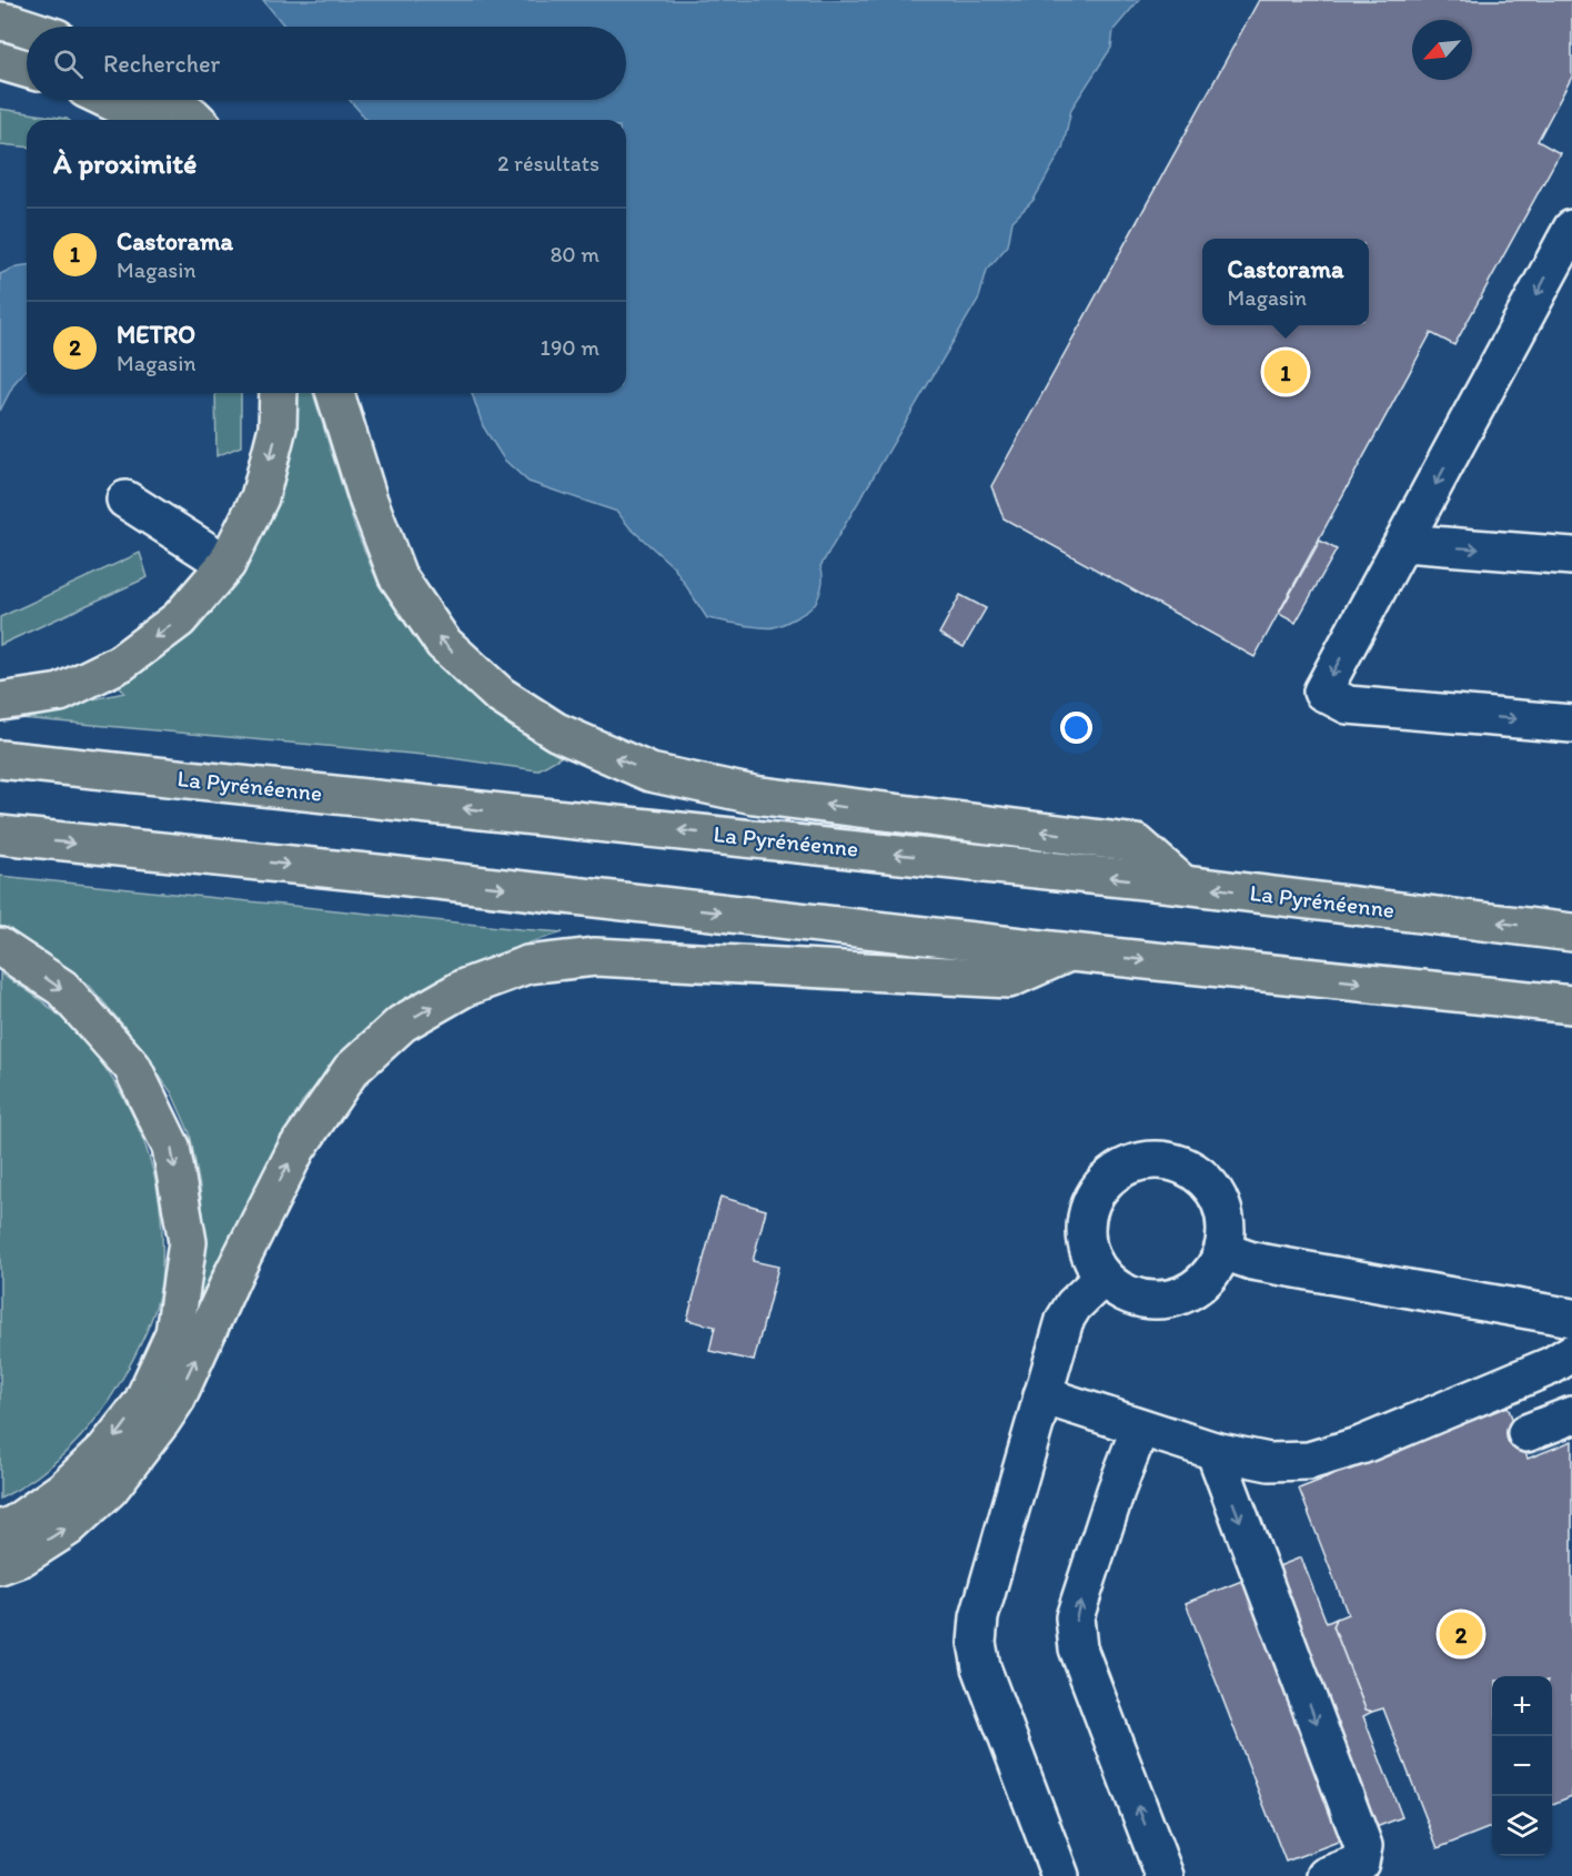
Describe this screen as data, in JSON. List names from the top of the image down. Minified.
{"streets":{"highway":["La Pyrénéenne"]},"north":"bottom left","page":{"search":"Rechercher","heading":["À proximité","2 résultats"],"list":[{"mark":"1","name":"Castorama","note":"Magasin","value":"80 m"},{"mark":"2","name":"METRO","note":"Magasin","value":"190 m"}],"popup":["Castorama","Magasin"],"pins":["1","2"],"map_buttons":["+","−"]}}
